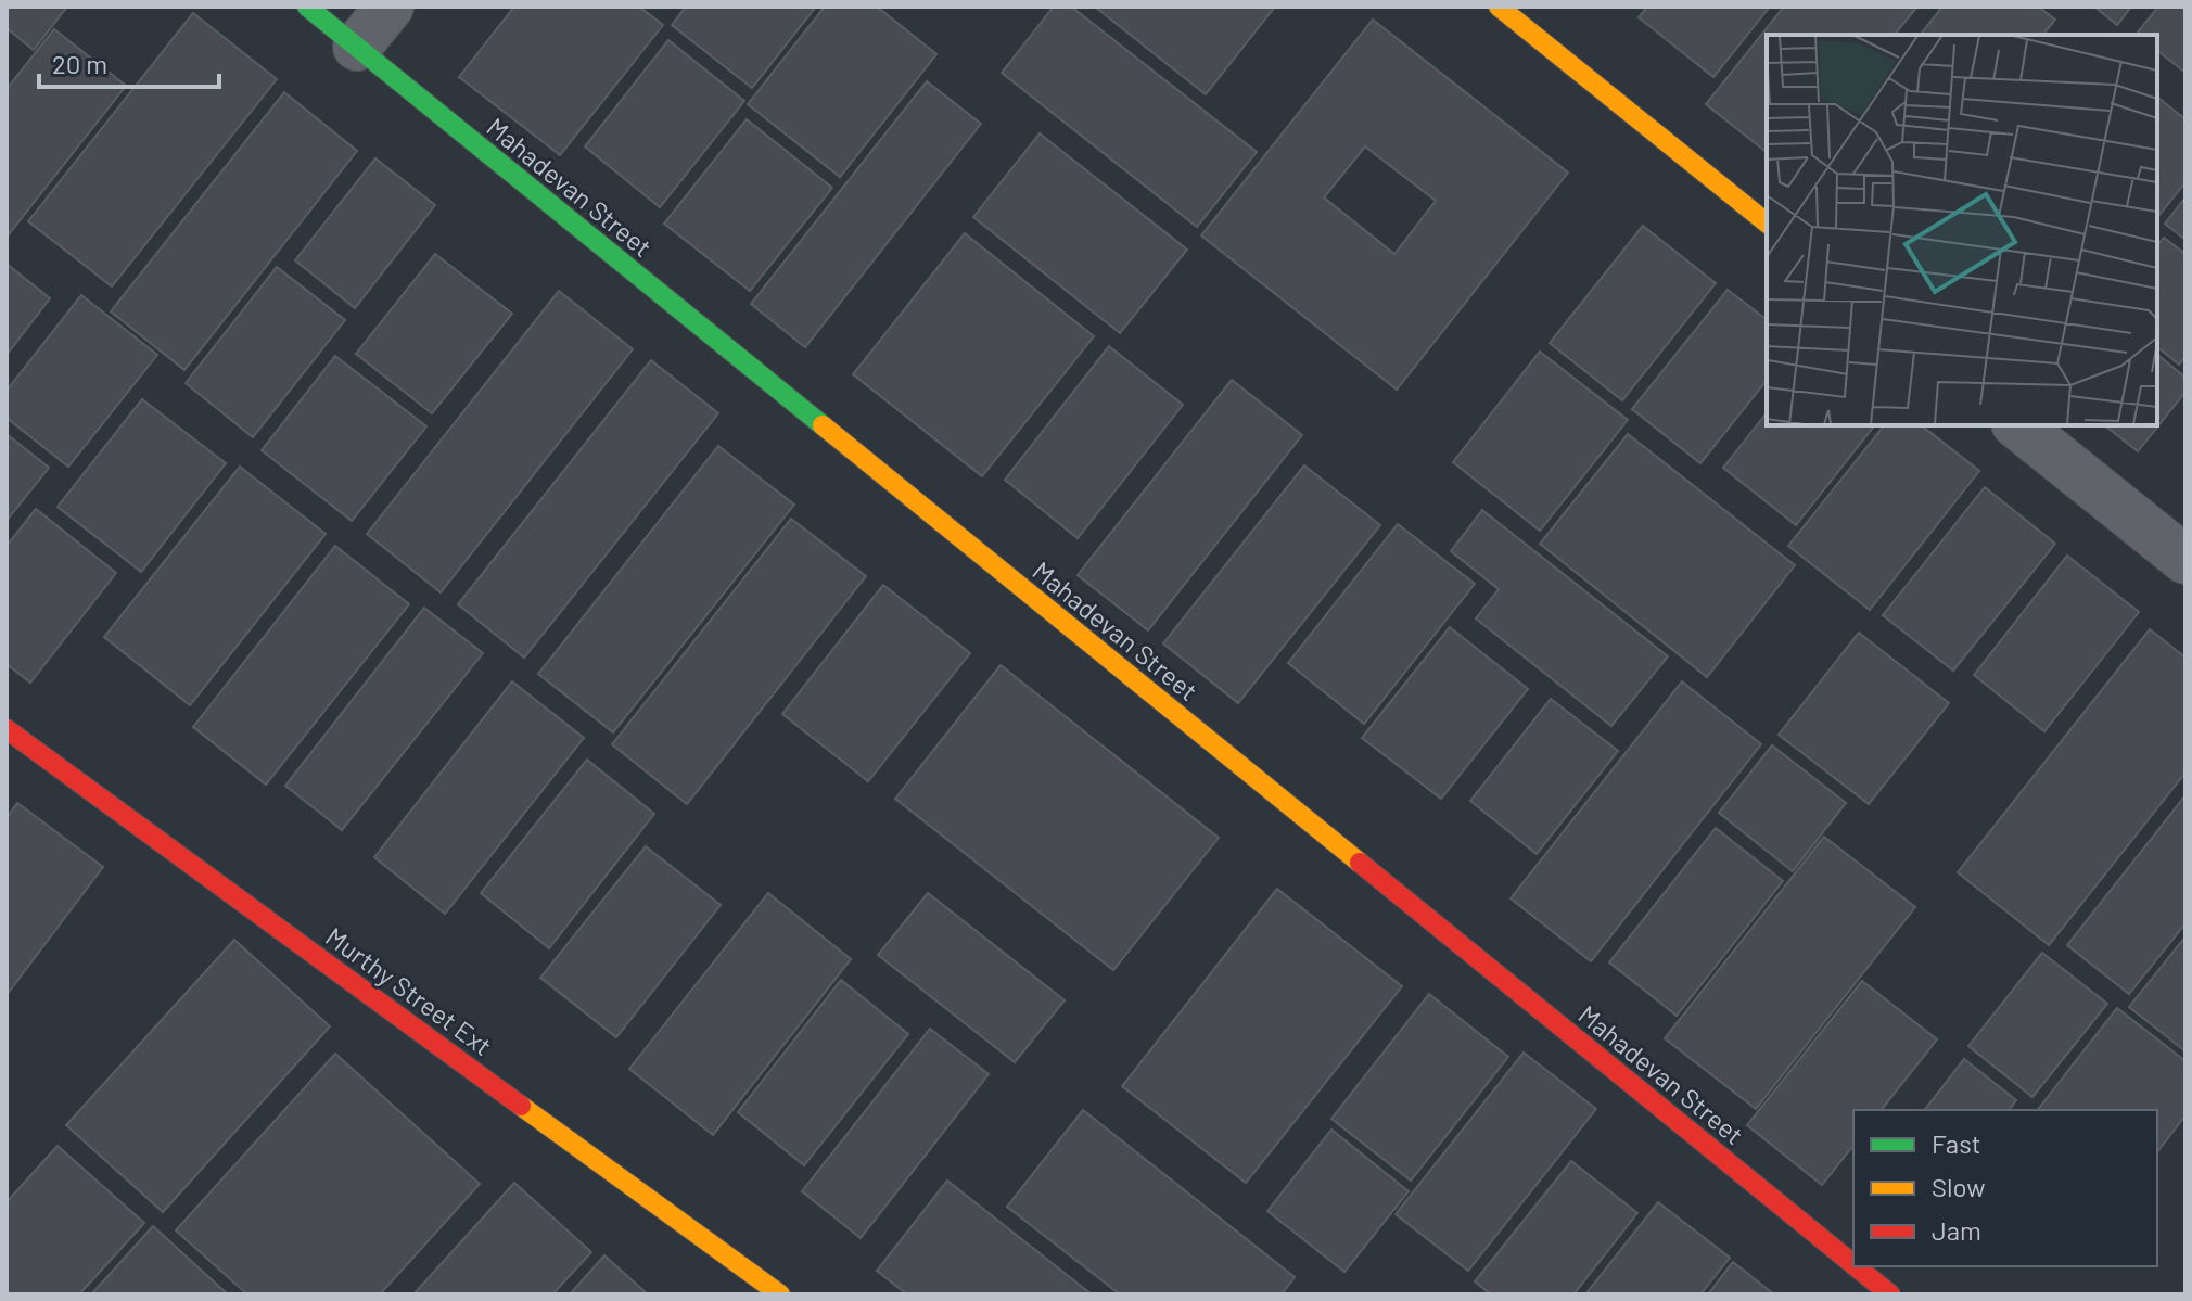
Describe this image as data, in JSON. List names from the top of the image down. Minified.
{"streets":{"street":["Mahadevan Street","Murthy Street Ext"]},"legend":["Fast","Slow","Jam"],"scale_bar":"20 m"}
